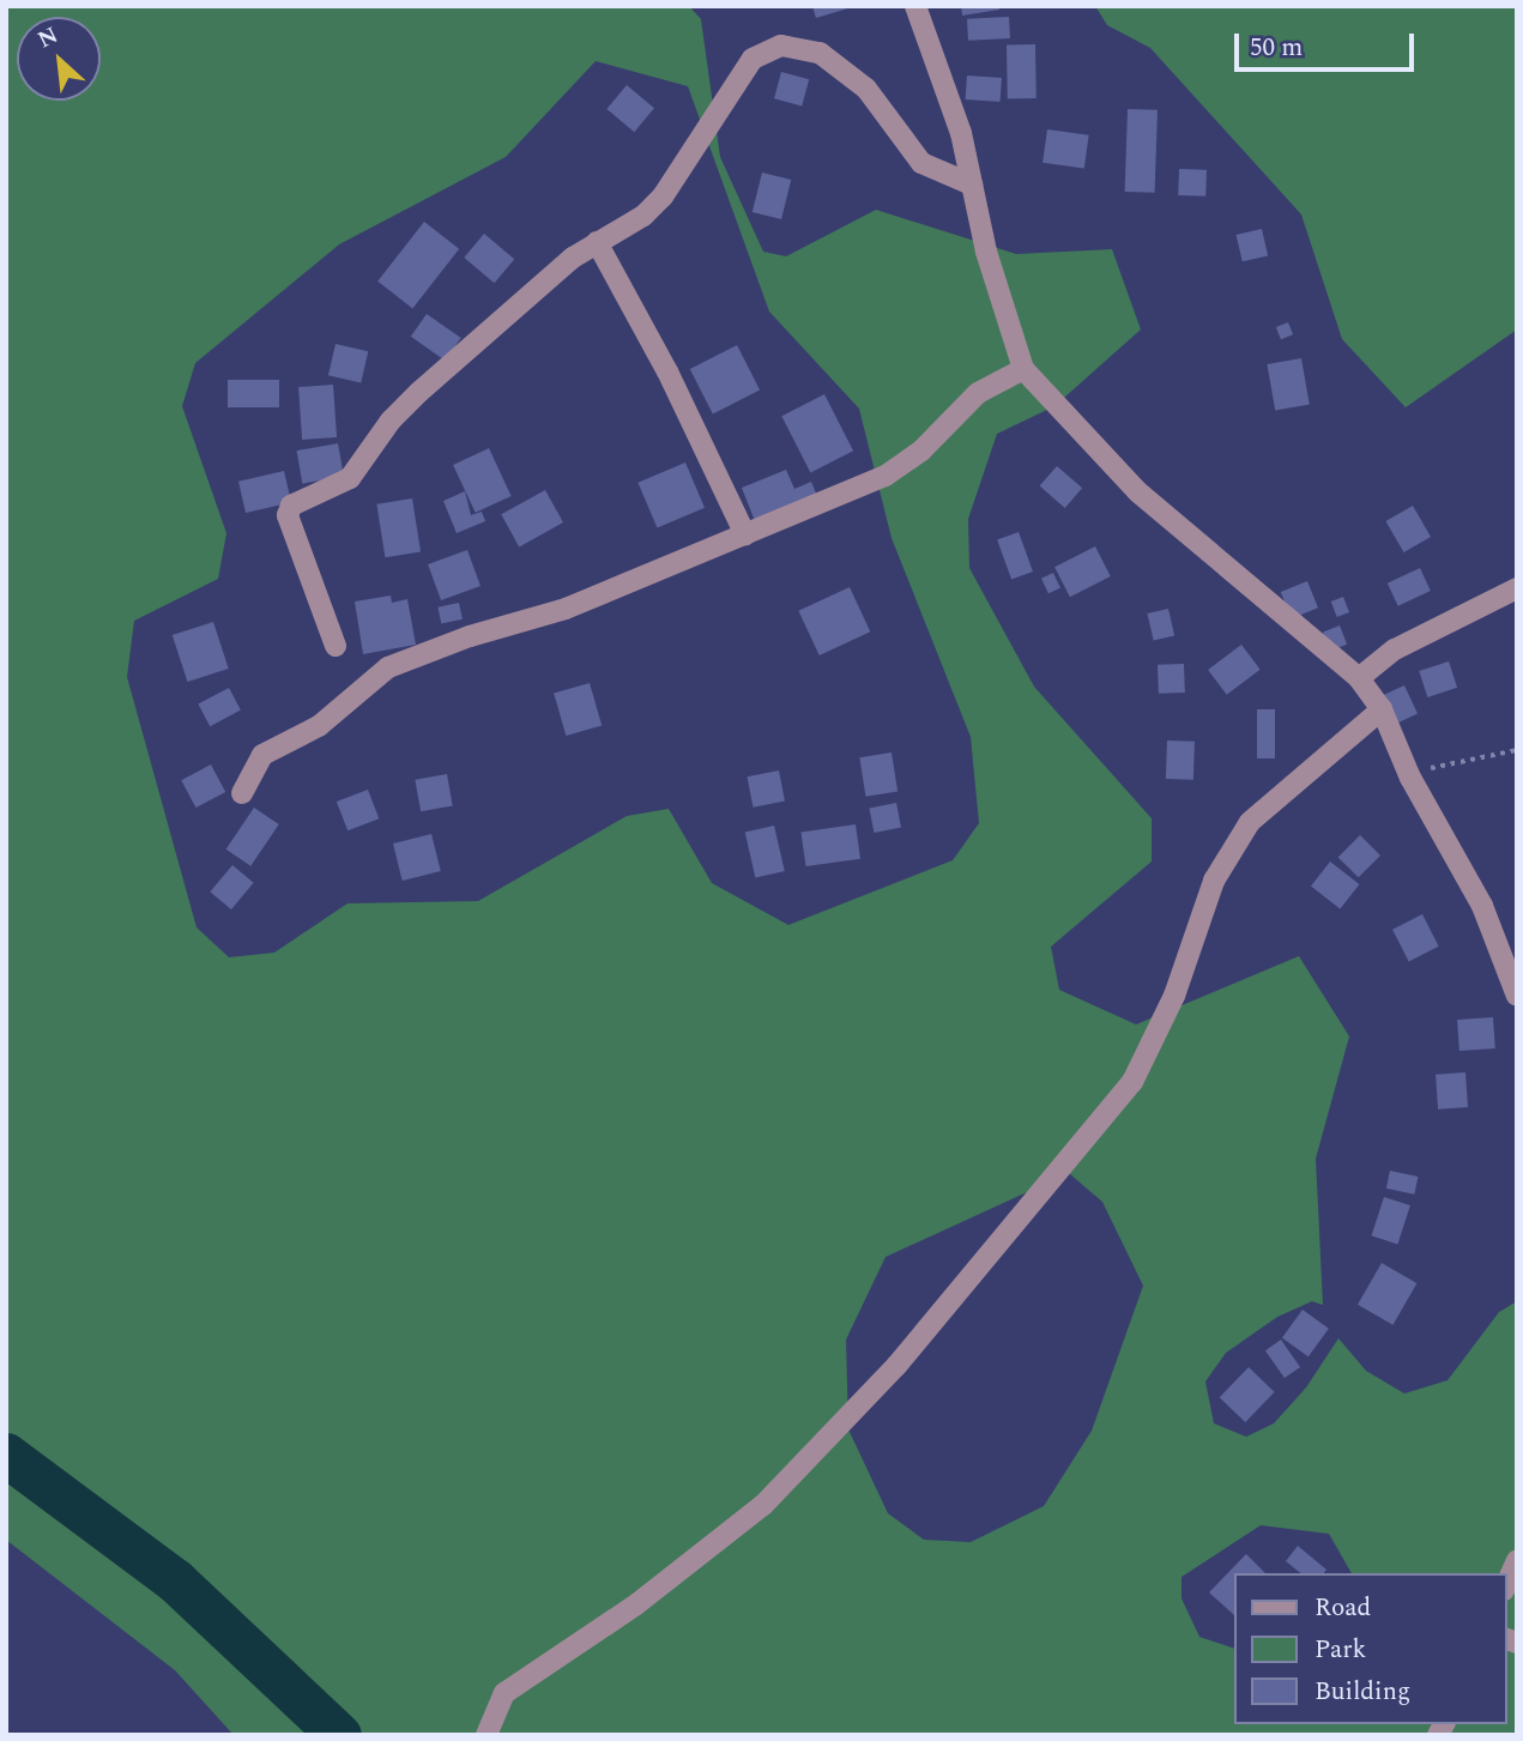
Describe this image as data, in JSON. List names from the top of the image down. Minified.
{"legend":["Road","Park","Building"],"scale_bar":"50 m","north":"top left"}
